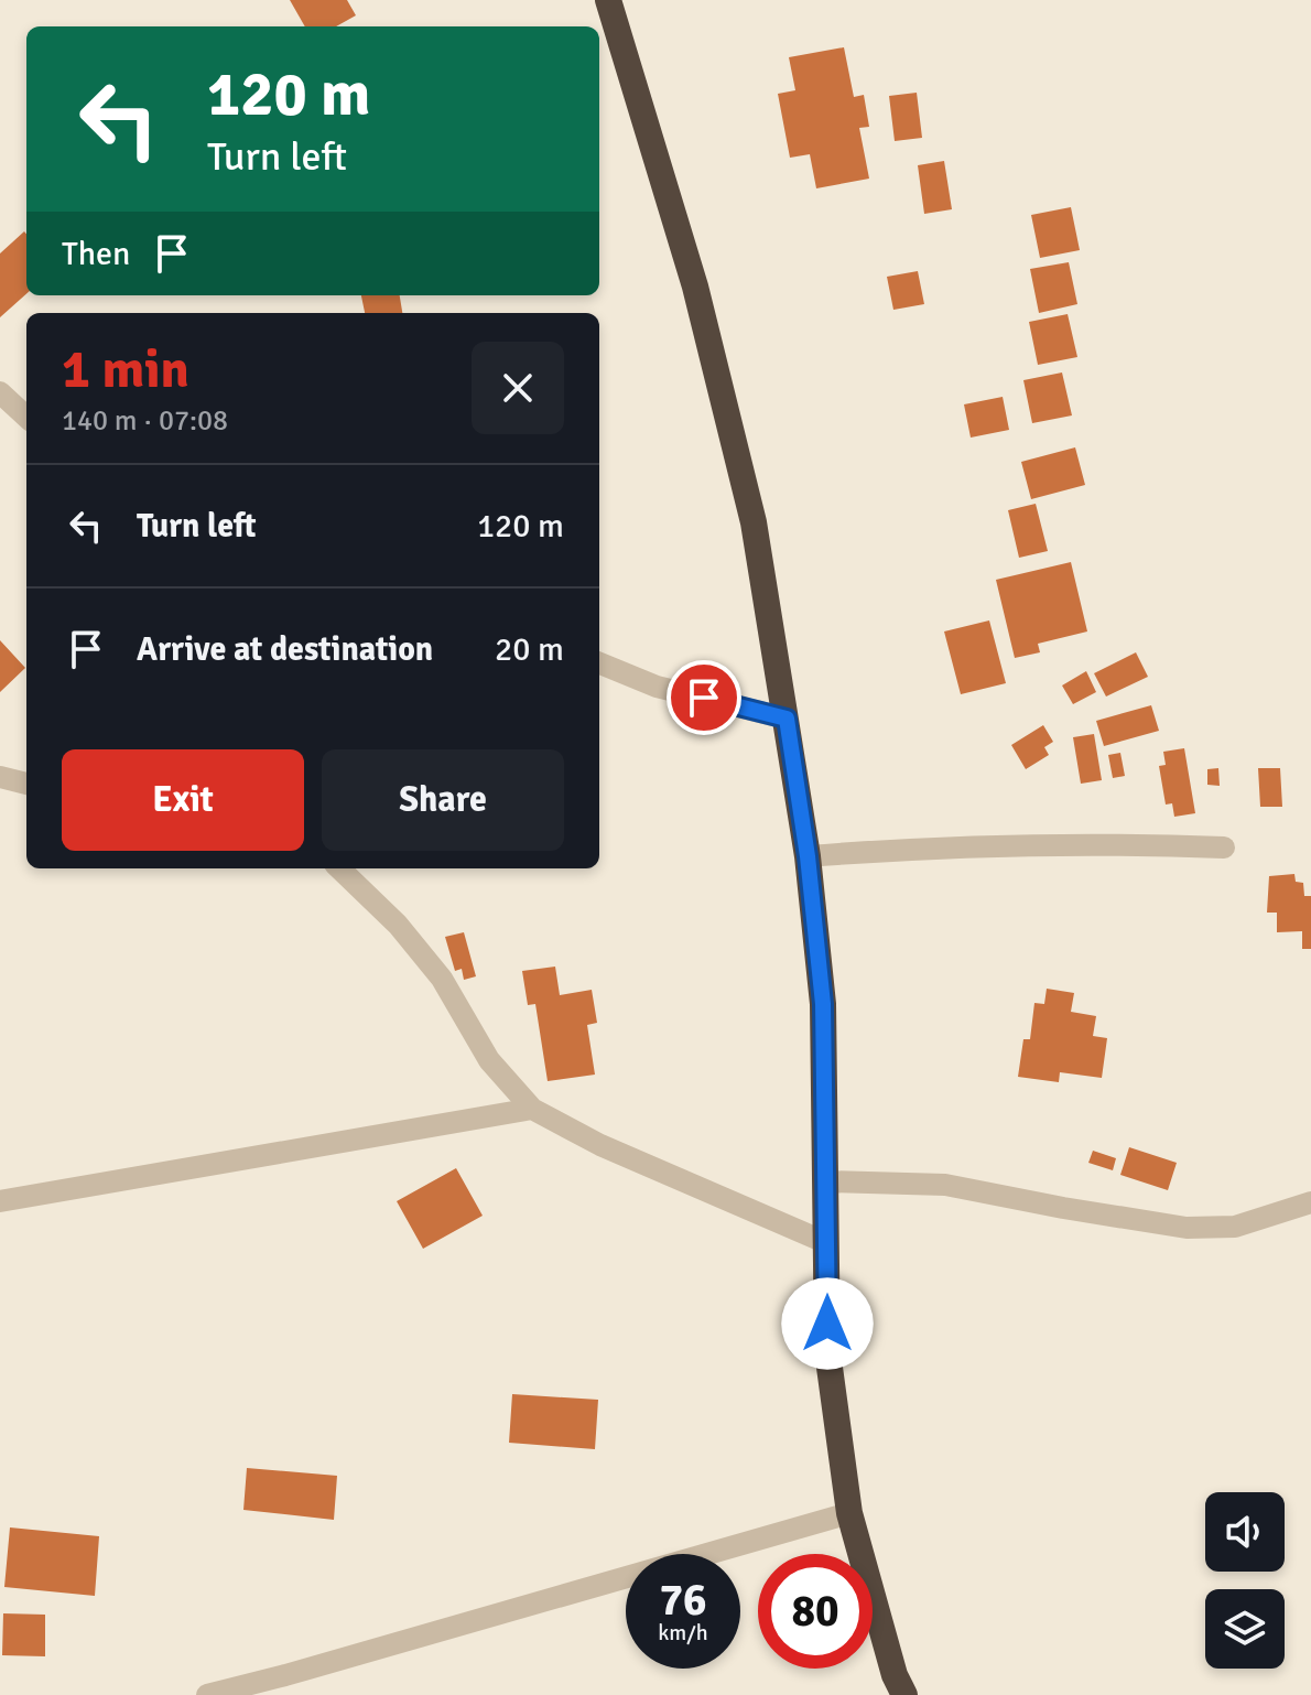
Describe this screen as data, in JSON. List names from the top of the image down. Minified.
{"page":{"turn":["120 m","Turn left"],"then":"Then","heading":["1 min","140 m · 07:08"],"list":[{"name":"Turn left","value":"120 m"},{"name":"Arrive at destination","value":"20 m"}],"buttons":["Exit","Share"],"speed":"76 km/h","limit":"80"}}
